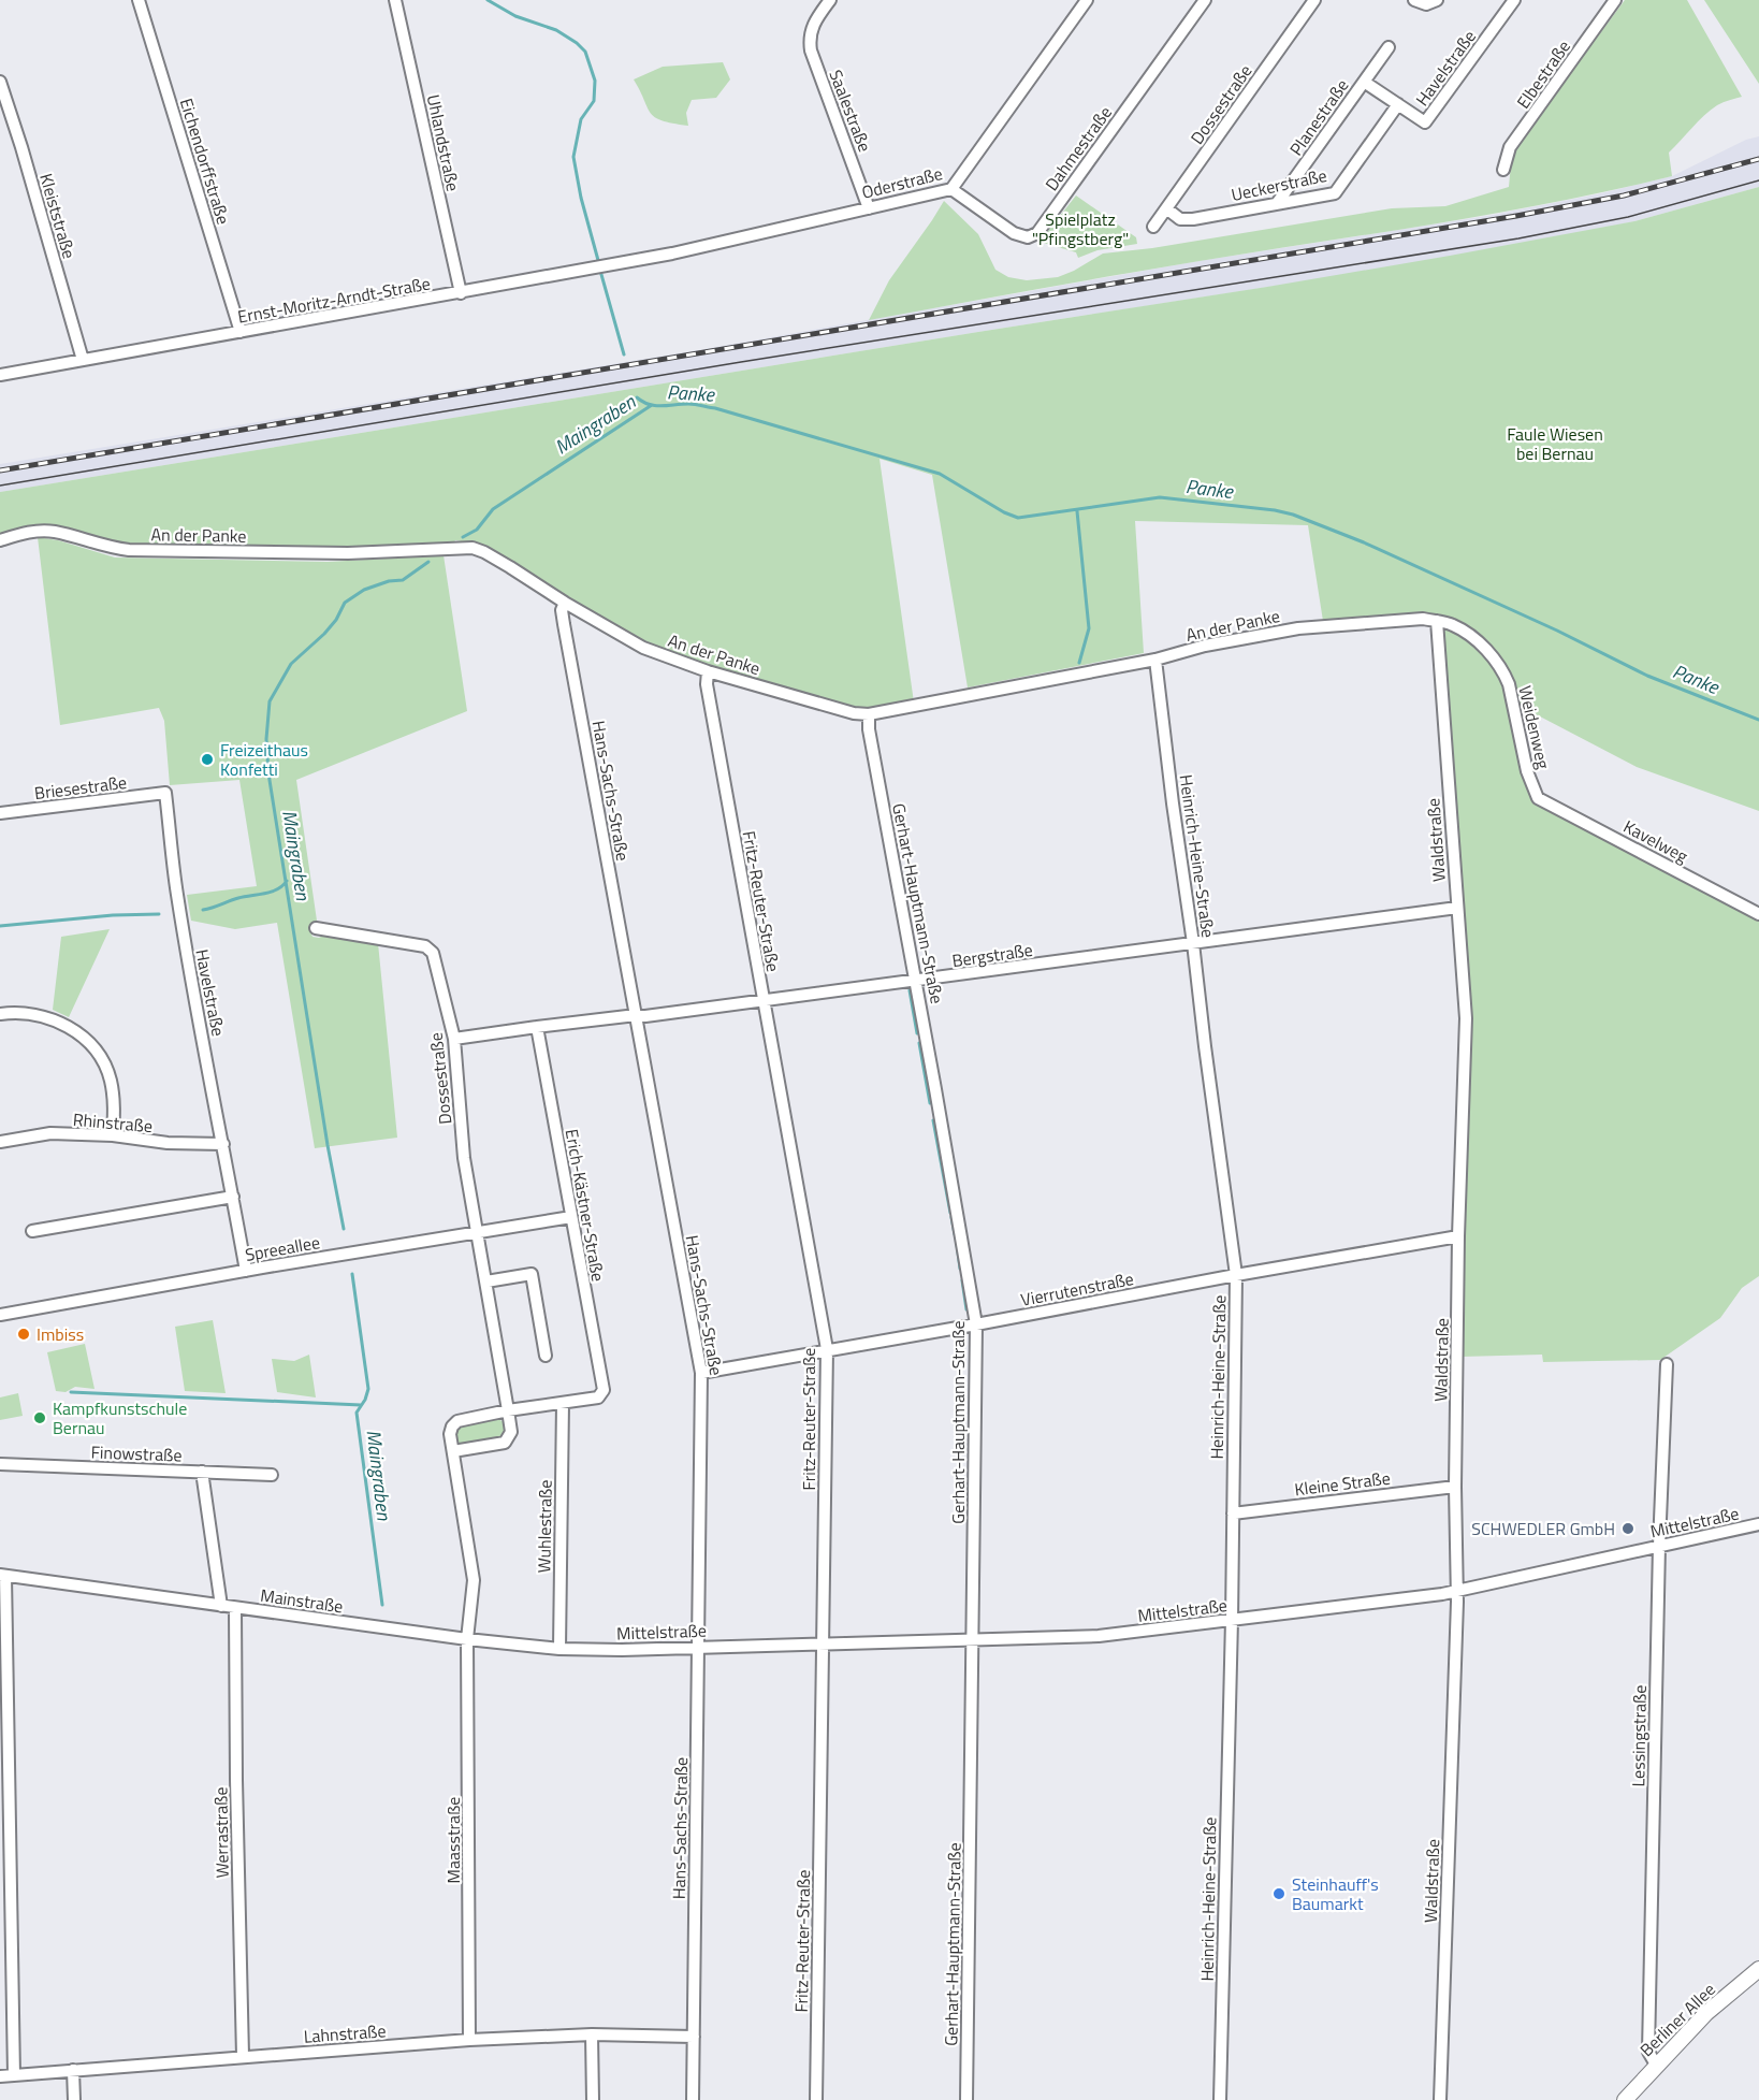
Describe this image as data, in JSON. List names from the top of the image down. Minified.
{"streets":{"street":["Havelstraße","Elbestraße","Dossestraße","Saalestraße","Planestraße","Uhlandstraße","Dahmestraße","Eichendorffstraße","Oderstraße","Ueckerstraße","Kleiststraße","Ernst-Moritz-Arndt-Straße","An der Panke","Weidenweg","Briesestraße","Hans-Sachs-Straße","Waldstraße","Kavelweg","Heinrich-Heine-Straße","Fritz-Reuter-Straße","Gerhart-Hauptmann-Straße","Bergstraße","Rhinstraße","Erich-Kästner-Straße","Spreeallee","Vierrutenstraße","Finowstraße","Kleine Straße","Mittelstraße","Wuhlestraße","Mainstraße","Lessingstraße","Werrastraße","Maasstraße","Berliner Allee","Lahnstraße"]},"crossings":[["Havelstraße","Planestraße"],["Havelstraße","Briesestraße"],["Havelstraße","Rhinstraße"],["Havelstraße","Spreeallee"],["Dossestraße","Ueckerstraße"],["Dossestraße","Bergstraße"],["Dossestraße","Spreeallee"],["Saalestraße","Oderstraße"],["Planestraße","Ueckerstraße"],["Uhlandstraße","Ernst-Moritz-Arndt-Straße"],["Dahmestraße","Oderstraße"],["Eichendorffstraße","Ernst-Moritz-Arndt-Straße"],["Oderstraße","Ernst-Moritz-Arndt-Straße"],["Kleiststraße","Ernst-Moritz-Arndt-Straße"],["An der Panke","Weidenweg"],["An der Panke","Hans-Sachs-Straße"],["An der Panke","Waldstraße"],["An der Panke","Heinrich-Heine-Straße"],["An der Panke","Fritz-Reuter-Straße"],["An der Panke","Gerhart-Hauptmann-Straße"],["Weidenweg","Waldstraße"],["Weidenweg","Kavelweg"],["Hans-Sachs-Straße","Bergstraße"],["Hans-Sachs-Straße","Vierrutenstraße"],["Hans-Sachs-Straße","Mittelstraße"],["Hans-Sachs-Straße","Lahnstraße"],["Waldstraße","Bergstraße"],["Waldstraße","Vierrutenstraße"],["Waldstraße","Kleine Straße"],["Waldstraße","Mittelstraße"],["Heinrich-Heine-Straße","Bergstraße"],["Heinrich-Heine-Straße","Vierrutenstraße"],["Heinrich-Heine-Straße","Kleine Straße"],["Heinrich-Heine-Straße","Mittelstraße"],["Fritz-Reuter-Straße","Bergstraße"],["Fritz-Reuter-Straße","Vierrutenstraße"],["Fritz-Reuter-Straße","Mittelstraße"],["Gerhart-Hauptmann-Straße","Bergstraße"],["Gerhart-Hauptmann-Straße","Vierrutenstraße"],["Gerhart-Hauptmann-Straße","Mittelstraße"],["Bergstraße","Erich-Kästner-Straße"],["Erich-Kästner-Straße","Spreeallee"],["Erich-Kästner-Straße","Wuhlestraße"],["Mittelstraße","Mainstraße"],["Mittelstraße","Lessingstraße"],["Wuhlestraße","Mainstraße"],["Mainstraße","Werrastraße"],["Mainstraße","Maasstraße"],["Lessingstraße","Berliner Allee"],["Werrastraße","Lahnstraße"],["Maasstraße","Lahnstraße"]],"water":["Panke","Maingraben"],"parks":["Spielplatz \"Pfingstberg\"","Faule Wiesen bei Bernau"],"places":["Freizeithaus Konfetti","Imbiss","Kampfkunstschule Bernau","SCHWEDLER GmbH","Steinhauff's Baumarkt"]}
